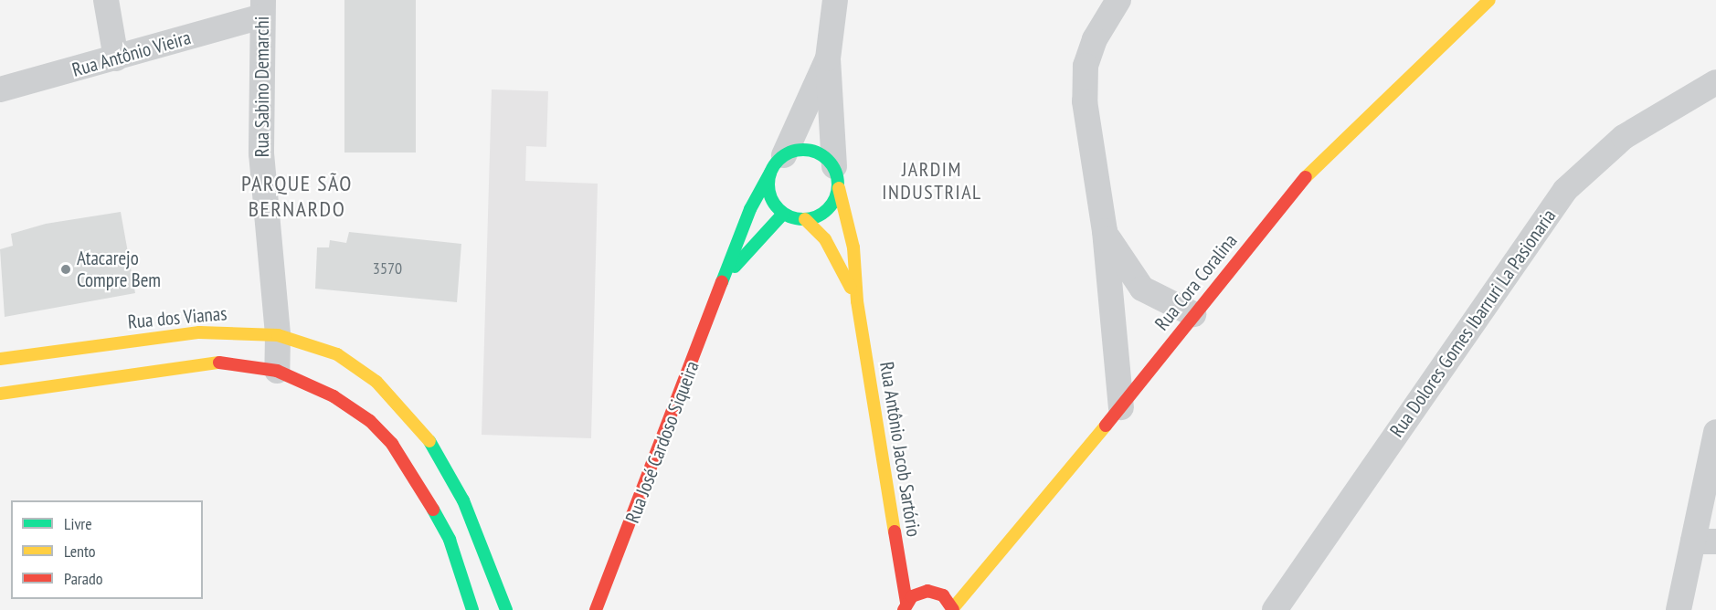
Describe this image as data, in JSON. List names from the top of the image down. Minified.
{"streets":{"street":["Rua Antônio Vieira","Rua Sabino Demarchi","Rua Cora Coralina","Rua dos Vianas","Rua Dolores Gomes Ibarruri La Pasionaria","Rua José Cardoso Siqueira","Rua Antônio Jacob Sartório"]},"crossings":[["Rua Antônio Vieira","Rua Sabino Demarchi"],["Rua Sabino Demarchi","Rua dos Vianas"],["Rua José Cardoso Siqueira","Rua Antônio Jacob Sartório"]],"districts":["JARDIM INDUSTRIAL","PARQUE SÃO BERNARDO"],"places":["Atacarejo Compre Bem"],"house_numbers":["3570"],"legend":["Livre","Lento","Parado"]}
